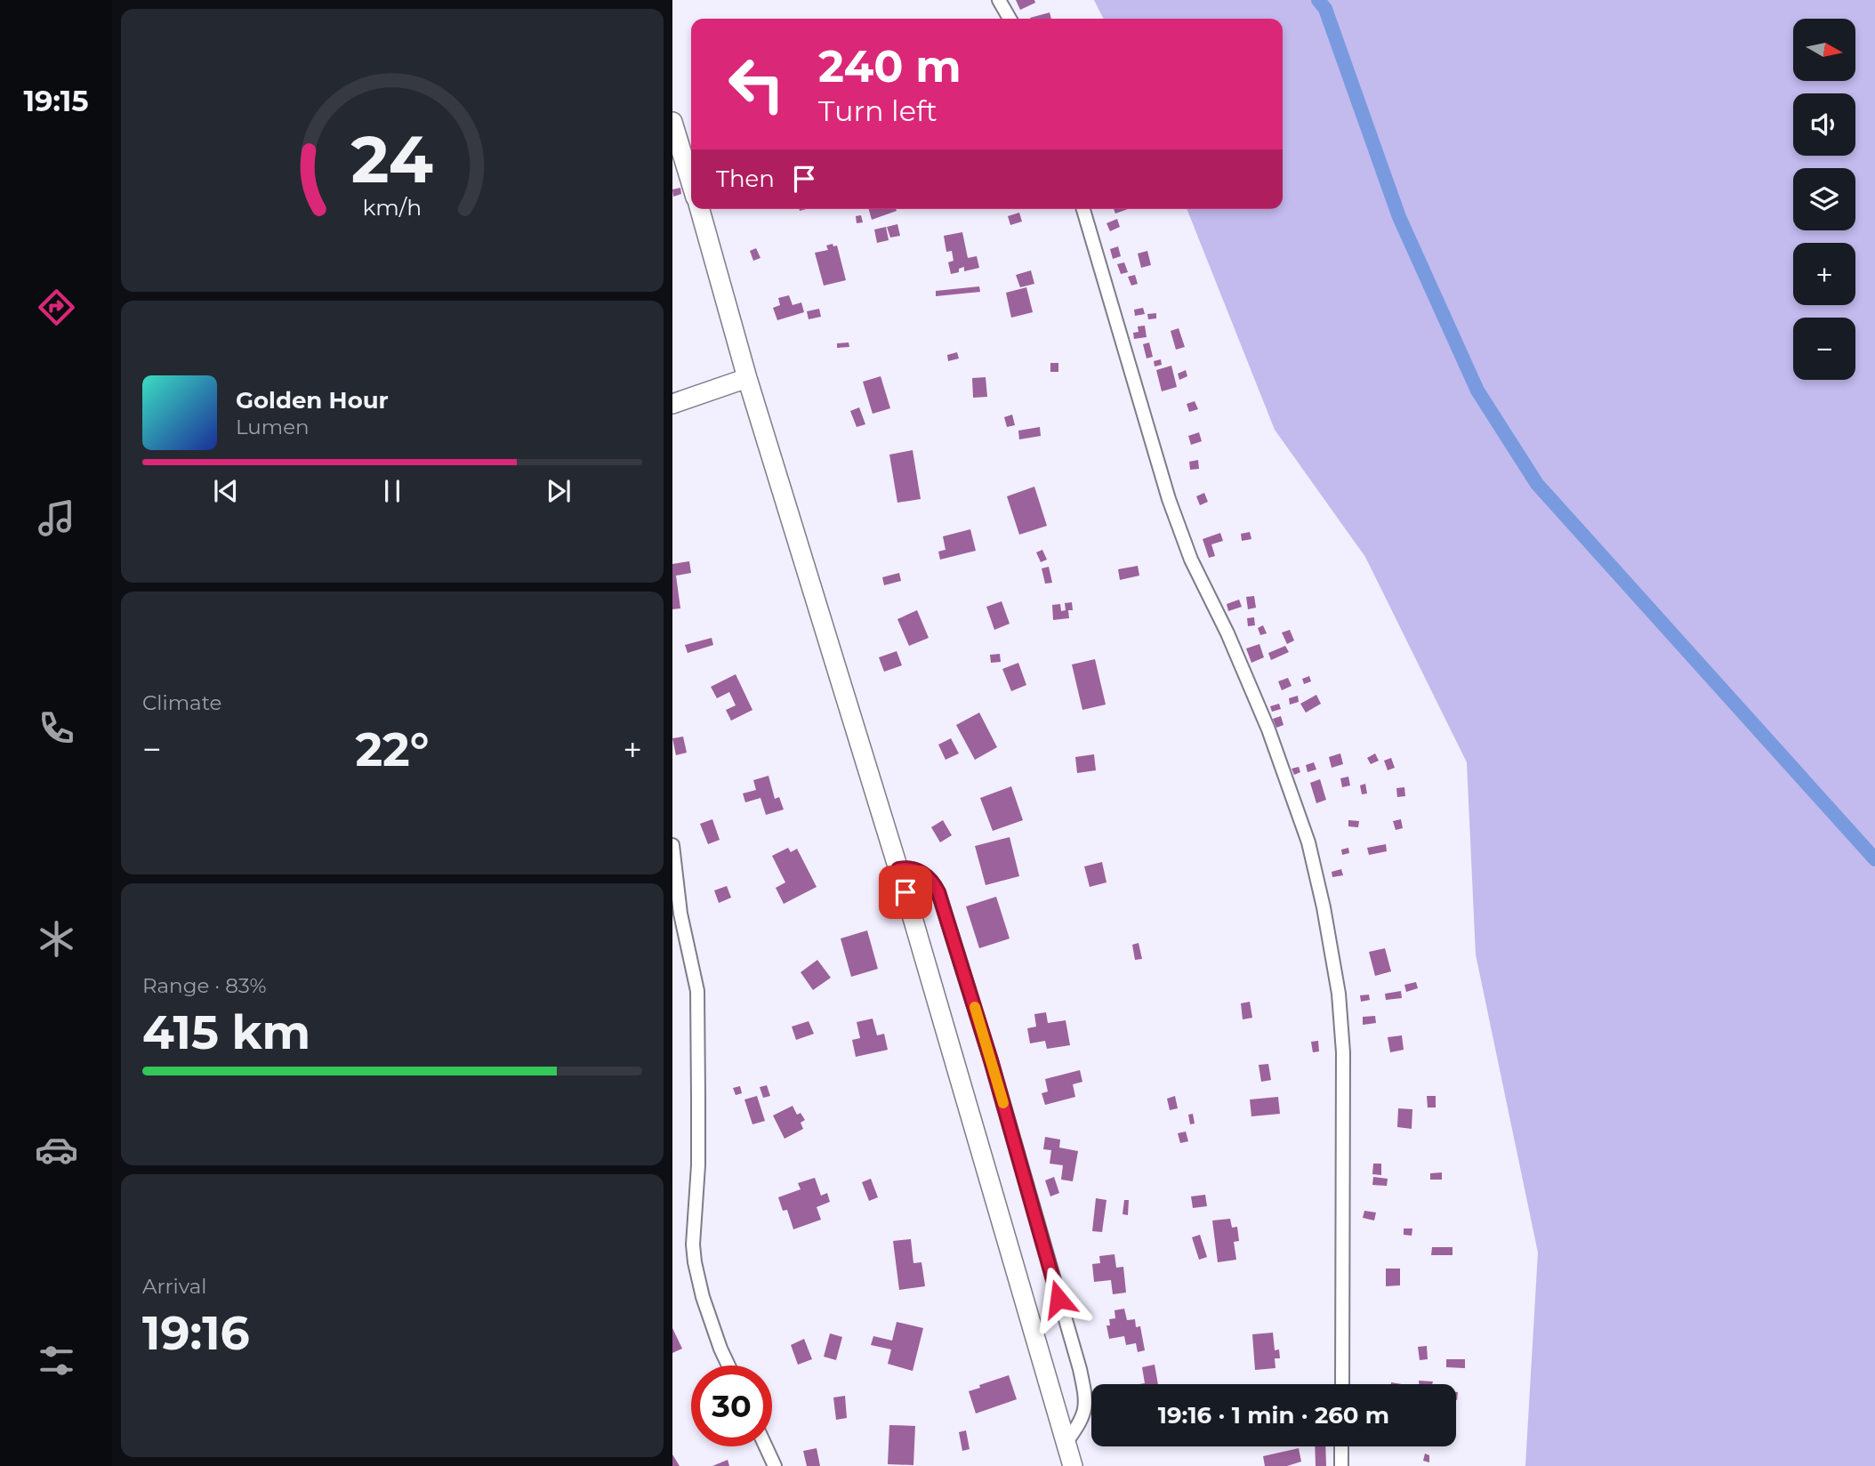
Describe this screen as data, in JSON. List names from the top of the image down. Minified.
{"north":"right","page":{"tabs":"19:15","map_buttons":["+","−"],"turn":["240 m","Turn left"],"then":"Then","song":["Golden Hour","Lumen"],"tile":["Climate",["Range · 83%","415 km"],["Arrival","19:16"]],"heat":["−","22°","+"],"limit":"30","trip":"19:16 · 1 min · 260 m","gauge":["24","km/h"]}}
